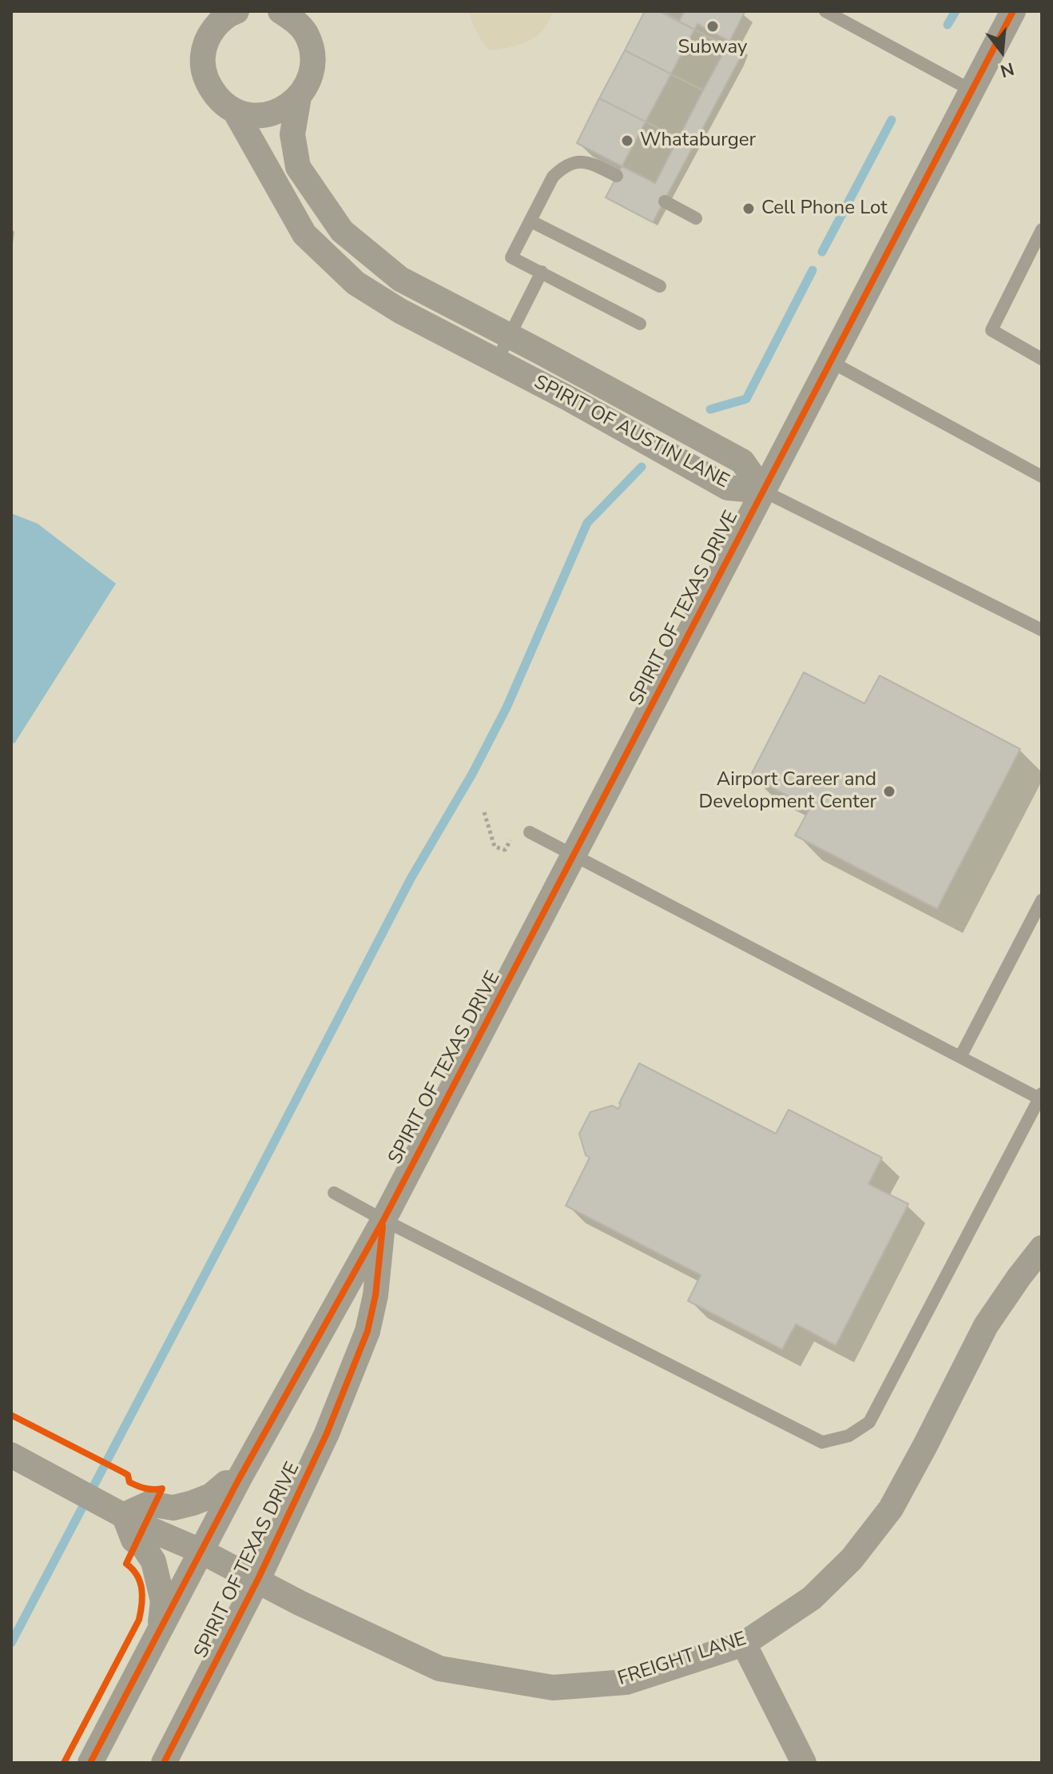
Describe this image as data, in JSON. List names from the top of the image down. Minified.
{"streets":{"street":["SPIRIT OF AUSTIN LANE","SPIRIT OF TEXAS DRIVE","FREIGHT LANE"]},"crossings":[["SPIRIT OF AUSTIN LANE","SPIRIT OF TEXAS DRIVE"],["SPIRIT OF TEXAS DRIVE","FREIGHT LANE"]],"places":["Subway","Whataburger","Cell Phone Lot","Airport Career and Development Center"],"north":"bottom"}
